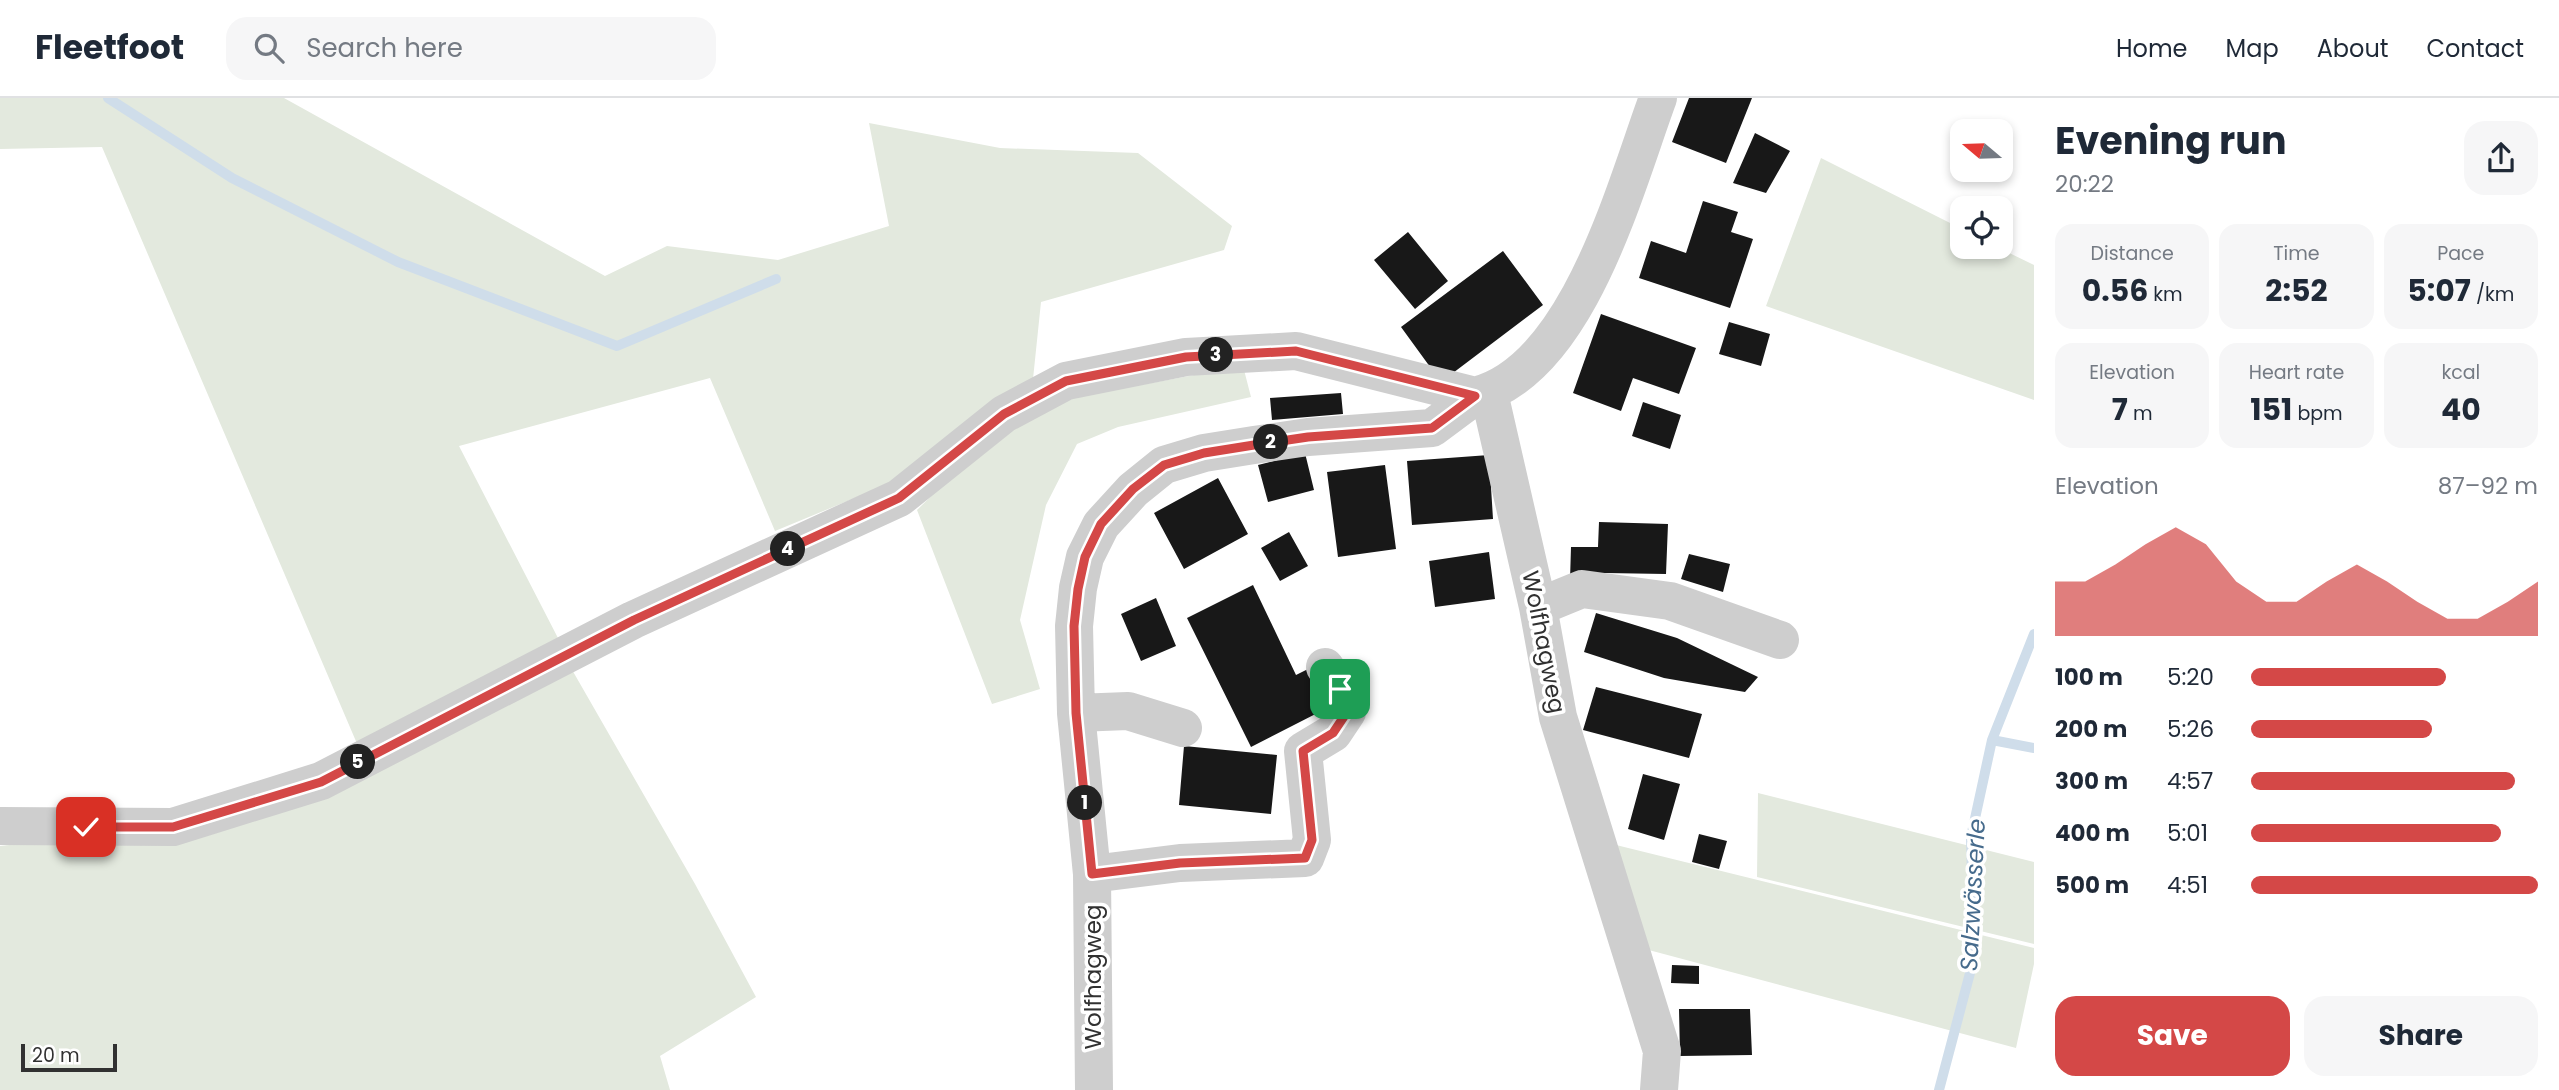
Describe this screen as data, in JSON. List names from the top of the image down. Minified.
{"streets":{"street":["Wolfhagweg"]},"water":["Salzwässerle"],"scale_bar":"20 m","north":"left","page":{"header":"Fleetfoot","search":"Search here","nav":["Home","Map","About","Contact"],"heading":["Evening run","20:22"],"stats":[["Distance","0.56 km"],["Time","2:52"],["Pace","5:07 /km"],["Elevation","7 m"],["Heart rate","151 bpm"],["kcal","40"]],"pins":["3","2","4","5","1"],"chart":["Elevation","87–92 m"],"list":[{"name":"100 m","note":"5:20"},{"name":"200 m","note":"5:26"},{"name":"300 m","note":"4:57"},{"name":"400 m","note":"5:01"},{"name":"500 m","note":"4:51"}],"buttons":["Save","Share"],"scale":"20 m"}}
